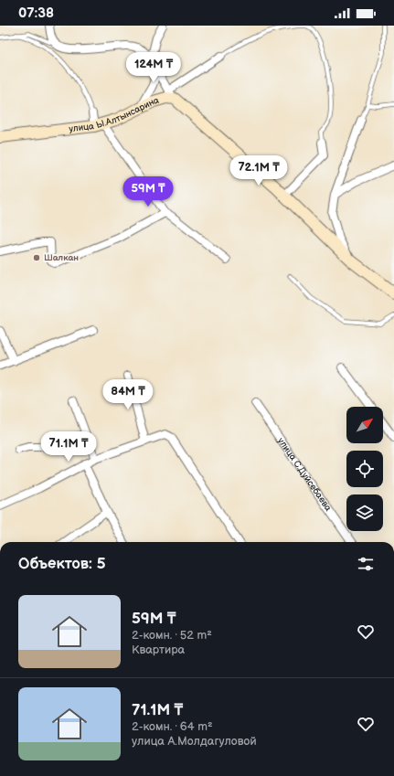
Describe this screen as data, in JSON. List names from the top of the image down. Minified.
{"streets":{"street":["улица Ы.Алтынсарина","улица С.Дуйсебаева"]},"places":["Шалкан"],"north":"top right","page":{"status":"07:38","price":["124M ₸","72.1M ₸","59M ₸","84M ₸","71.1M ₸"],"heading":"Объектов: 5","list":[{"name":"59M ₸","note":"2-комн. · 52 m² · Квартира"},{"name":"71.1M ₸","note":"2-комн. · 64 m² · улица А.Молдагуловой"}]}}
